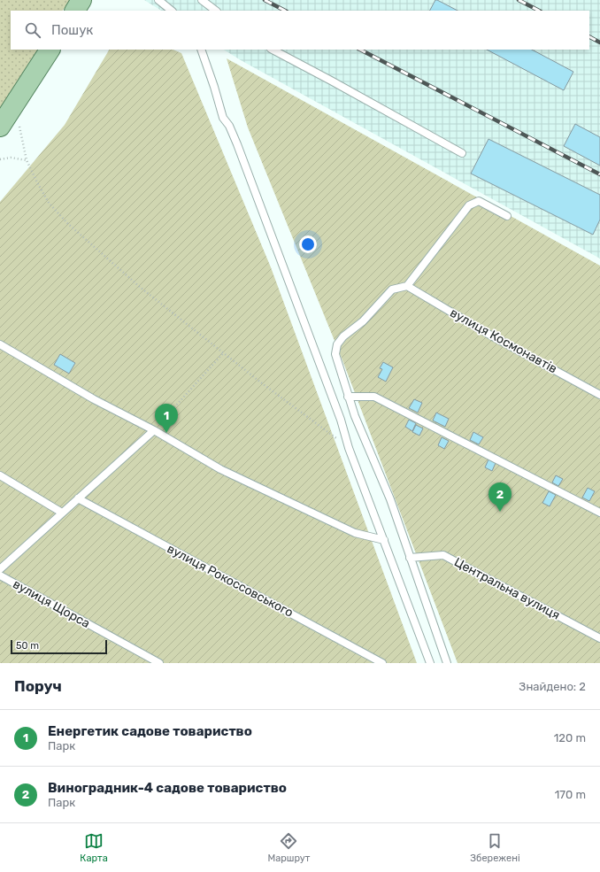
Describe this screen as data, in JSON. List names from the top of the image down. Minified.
{"streets":{"lane":["вулиця Космонавтів","вулиця Рокоссовського","Центральна вулиця","вулиця Щорса"]},"scale_bar":"50 m","page":{"search":"Пошук","pins":["1","2"],"scale":"50 m","heading":["Поруч","Знайдено: 2"],"list":[{"mark":"1","name":"Енергетик садове товариство","note":"Парк","value":"120 m"},{"mark":"2","name":"Виноградник-4 садове товариство","note":"Парк","value":"170 m"}],"nav":["Карта","Маршрут","Збережені"]}}
